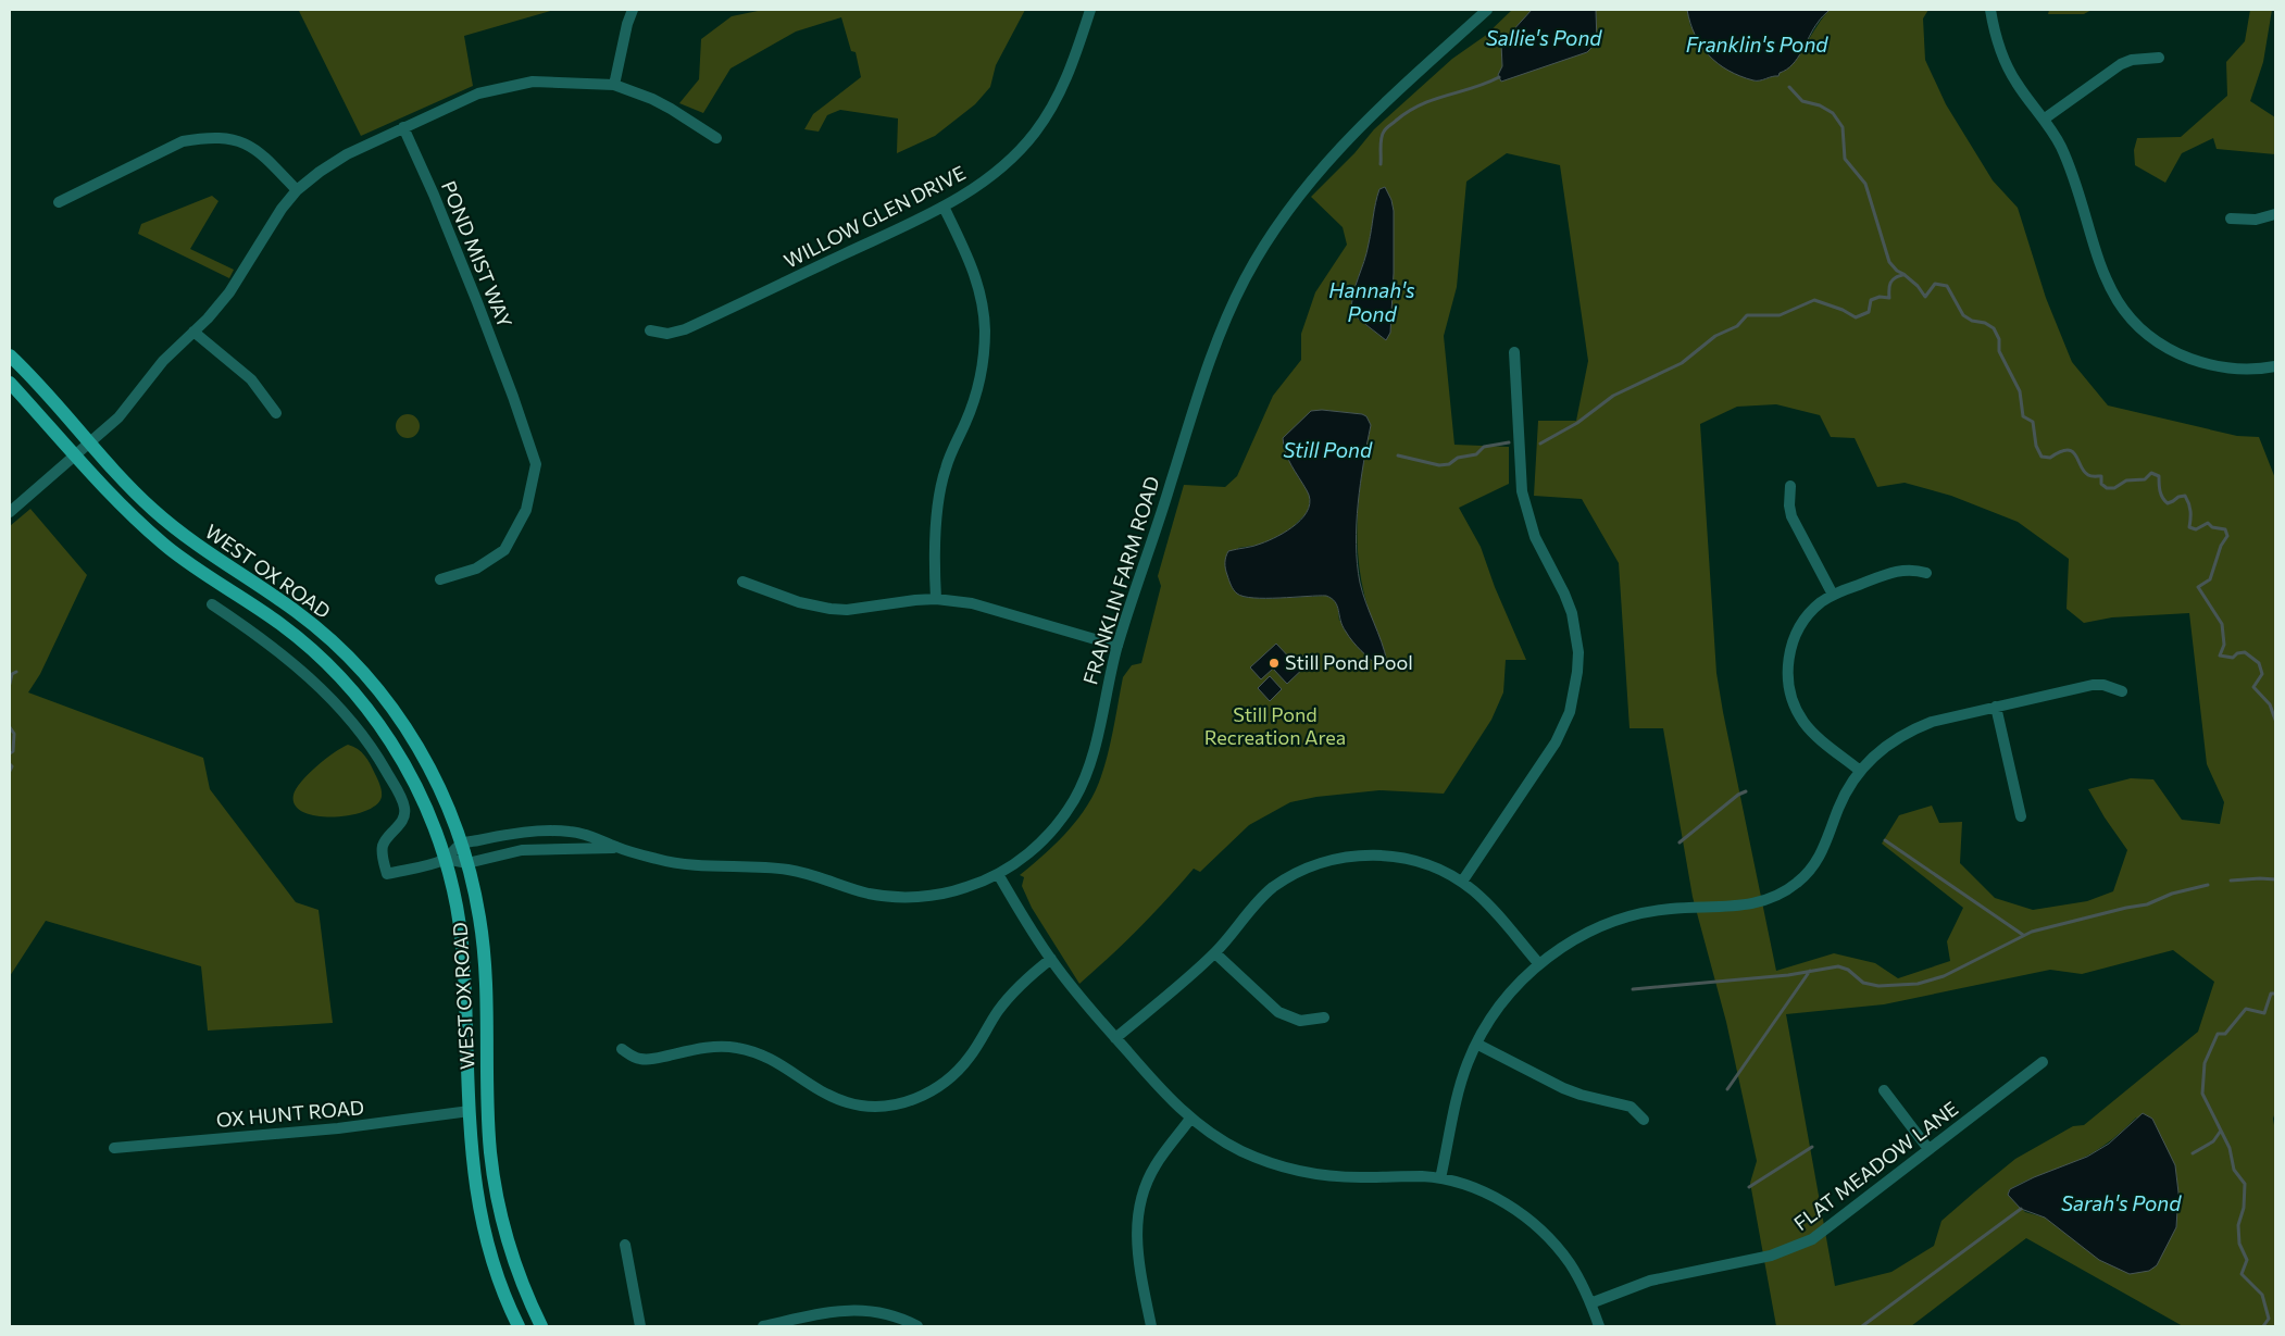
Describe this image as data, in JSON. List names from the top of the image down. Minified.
{"streets":{"main road":["WEST OX ROAD"],"street":["WILLOW GLEN DRIVE","POND MIST WAY","FRANKLIN FARM ROAD","OX HUNT ROAD","FLAT MEADOW LANE"]},"crossings":[["WEST OX ROAD","FRANKLIN FARM ROAD"],["WEST OX ROAD","OX HUNT ROAD"]],"water":["Sallie's Pond","Franklin's Pond","Hannah's Pond","Still Pond","Sarah's Pond"],"parks":["Still Pond Recreation Area"],"places":["Still Pond Pool"]}
